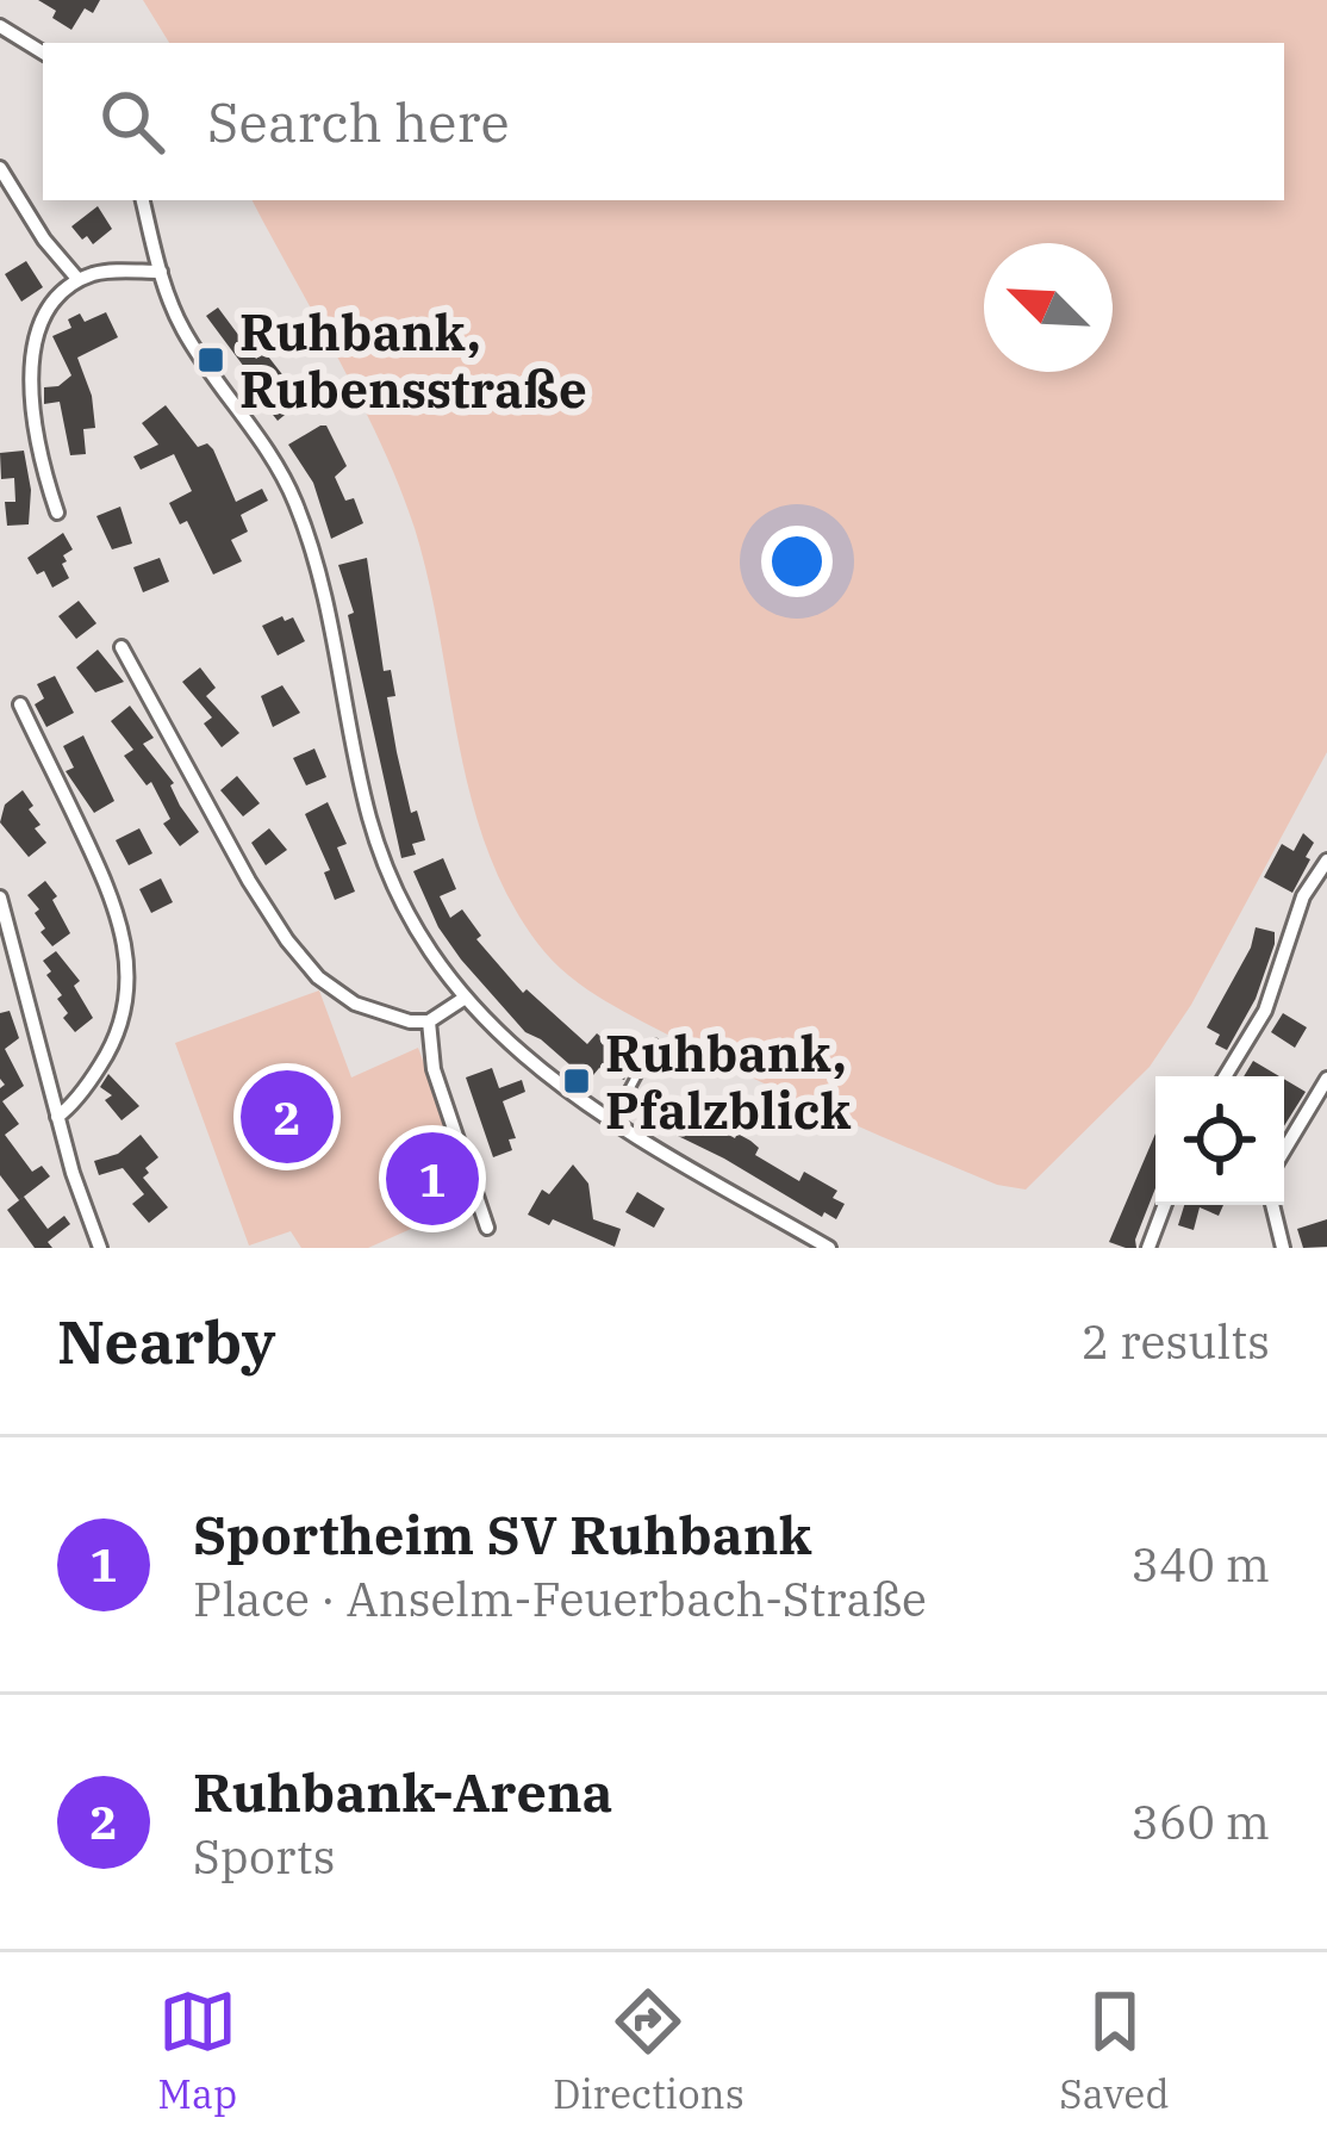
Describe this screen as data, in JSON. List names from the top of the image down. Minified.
{"places":{"transit":["Ruhbank, Rubensstraße","Ruhbank, Pfalzblick"]},"north":"top left","page":{"search":"Search here","pins":["2","1"],"heading":["Nearby","2 results"],"list":[{"mark":"1","name":"Sportheim SV Ruhbank","note":"Place · Anselm-Feuerbach-Straße","value":"340 m"},{"mark":"2","name":"Ruhbank-Arena","note":"Sports","value":"360 m"}],"nav":["Map","Directions","Saved"]}}
